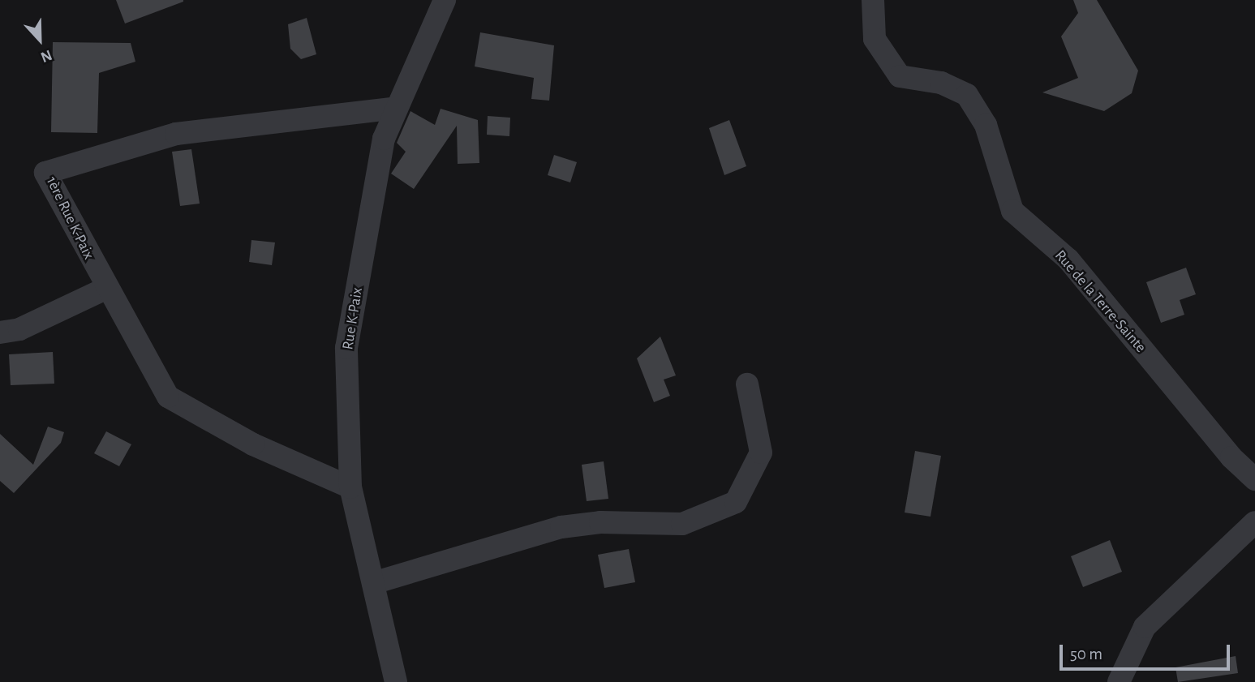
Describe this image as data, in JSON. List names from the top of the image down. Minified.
{"streets":{"street":["1ère Rue K-Paix","Rue de la Terre-Sainte","Rue K-Paix"]},"crossings":[["1ère Rue K-Paix","Rue K-Paix"]],"scale_bar":"50 m","north":"bottom"}
